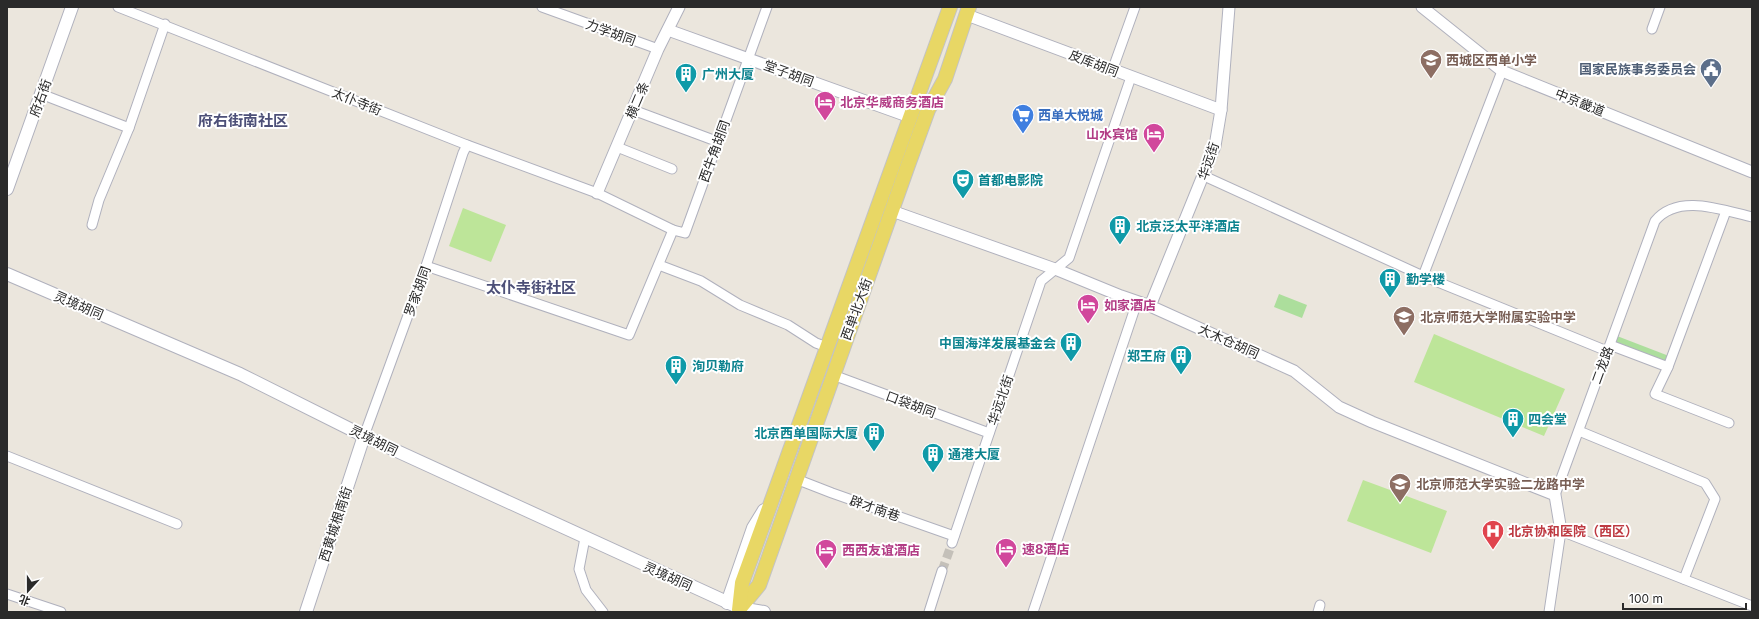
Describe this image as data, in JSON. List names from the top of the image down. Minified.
{"streets":{"main road":["府右街","灵境胡同","西单北大街","西黄城根南街"],"street":["力学胡同","皮库胡同","堂子胡同","横二条","太仆寺街","中京畿道","西牛角胡同","华远街","罗家胡同","大木仓胡同","二龙路","华远北街","口袋胡同","辟才南巷"]},"crossings":[["力学胡同","横二条"],["皮库胡同","华远街"],["皮库胡同","西单北大街"],["皮库胡同","华远北街"],["堂子胡同","横二条"],["堂子胡同","西牛角胡同"],["堂子胡同","西单北大街"],["横二条","太仆寺街"],["太仆寺街","西牛角胡同"],["太仆寺街","罗家胡同"],["华远街","大木仓胡同"],["罗家胡同","灵境胡同"],["罗家胡同","西黄城根南街"],["灵境胡同","西单北大街"],["灵境胡同","西黄城根南街"],["西单北大街","大木仓胡同"],["西单北大街","口袋胡同"],["西单北大街","辟才南巷"],["大木仓胡同","二龙路"],["大木仓胡同","华远北街"],["华远北街","口袋胡同"],["华远北街","辟才南巷"]],"districts":["府右街南社区","太仆寺街社区"],"places":{"school or university":["西城区西单小学","北京师范大学附属实验中学","北京师范大学实验二龙路中学"],"public building":["国家民族事务委员会"],"building":["广州大厦","北京泛太平洋酒店","勤学楼","中国海洋发展基金会","郑王府","洵贝勒府","四会堂","北京西单国际大厦","通港大厦"],"hotel":["北京华威商务酒店","山水宾馆","如家酒店","速8酒店","西西友谊酒店"],"supermarket":["西单大悦城"],"theatre":["首都电影院"],"hospital":["北京协和医院（西区）"]},"scale_bar":"100 m","north":"bottom"}
